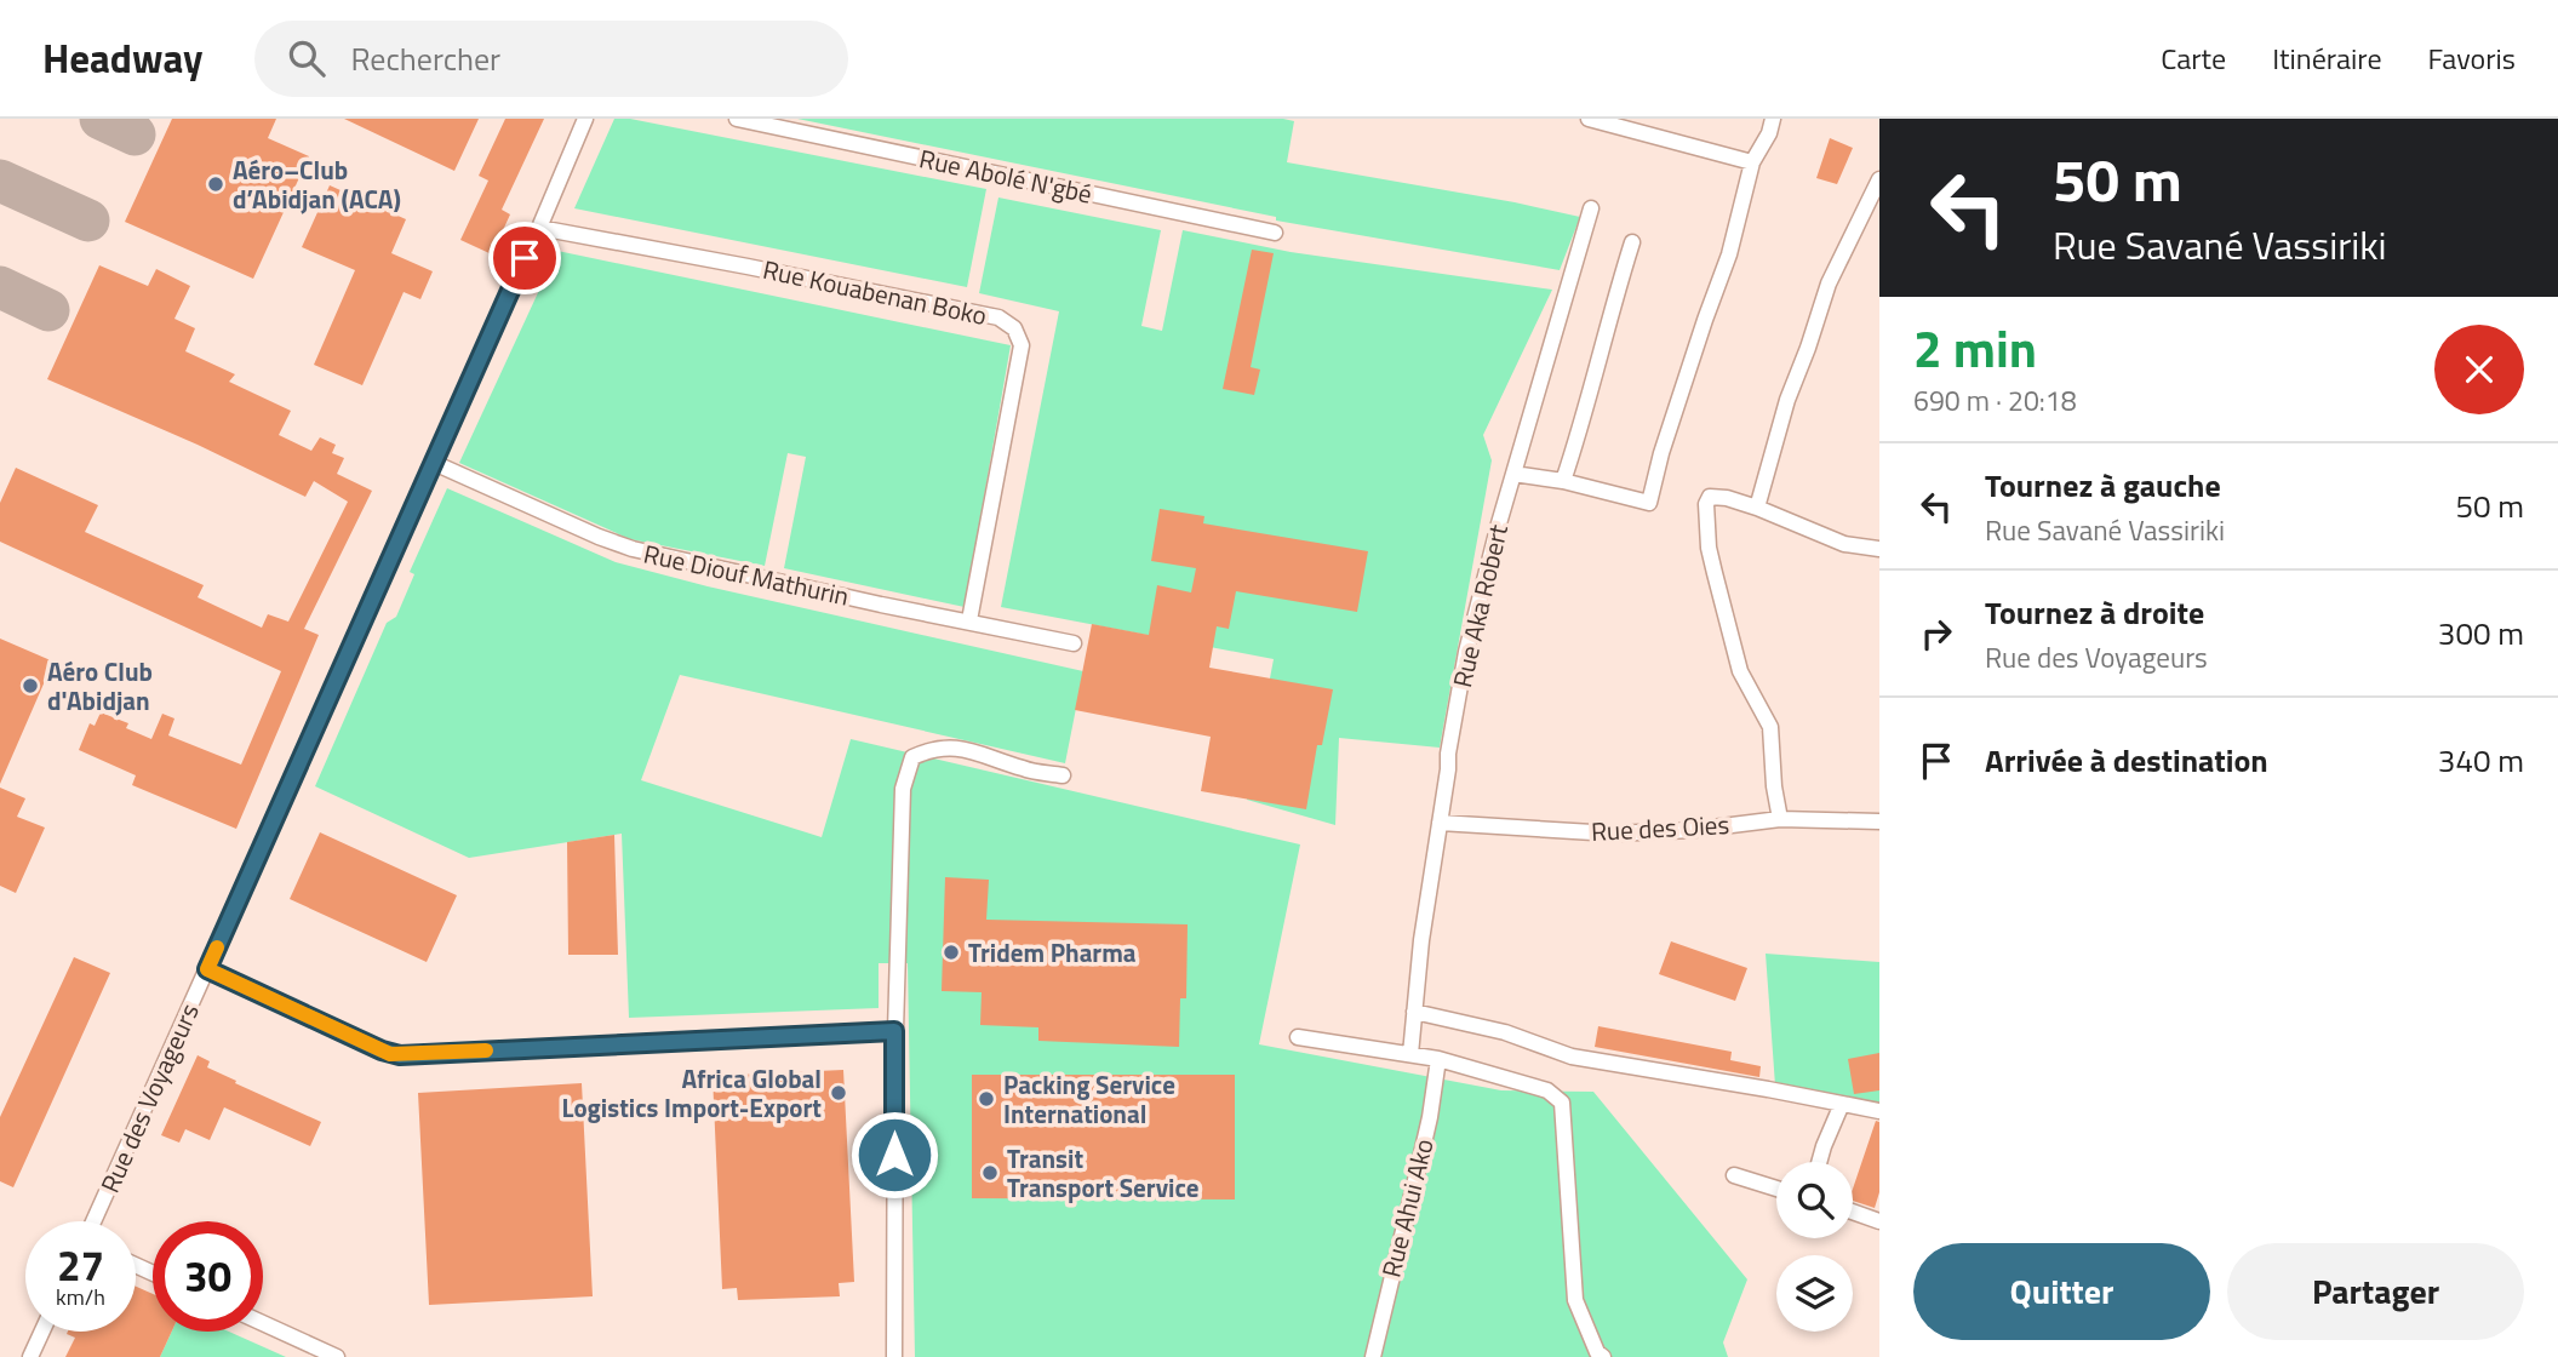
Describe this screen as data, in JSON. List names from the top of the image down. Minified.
{"streets":{"street":["Rue Abolé N'gbé","Rue Kouabenan Boko","Rue Diouf Mathurin","Rue Aka Robert","Rue des Oies","Rue des Voyageurs","Rue Ahui Ako"]},"crossings":[["Rue Kouabenan Boko","Rue Diouf Mathurin"],["Rue Kouabenan Boko","Rue des Voyageurs"],["Rue Diouf Mathurin","Rue des Voyageurs"],["Rue Aka Robert","Rue des Oies"]],"places":["Aéro–Club d’Abidjan (ACA)","Aéro Club d'Abidjan","Tridem Pharma","Africa Global Logistics Import-Export","Packing Service International","Transit Transport Service"],"page":{"header":"Headway","search":"Rechercher","nav":["Carte","Itinéraire","Favoris"],"turn":["50 m","Rue Savané Vassiriki"],"heading":["2 min","690 m · 20:18"],"list":[{"name":"Tournez à gauche","note":"Rue Savané Vassiriki","value":"50 m"},{"name":"Tournez à droite","note":"Rue des Voyageurs","value":"300 m"},{"name":"Arrivée à destination","value":"340 m"}],"speed":"27 km/h","limit":"30","buttons":["Quitter","Partager"]}}
